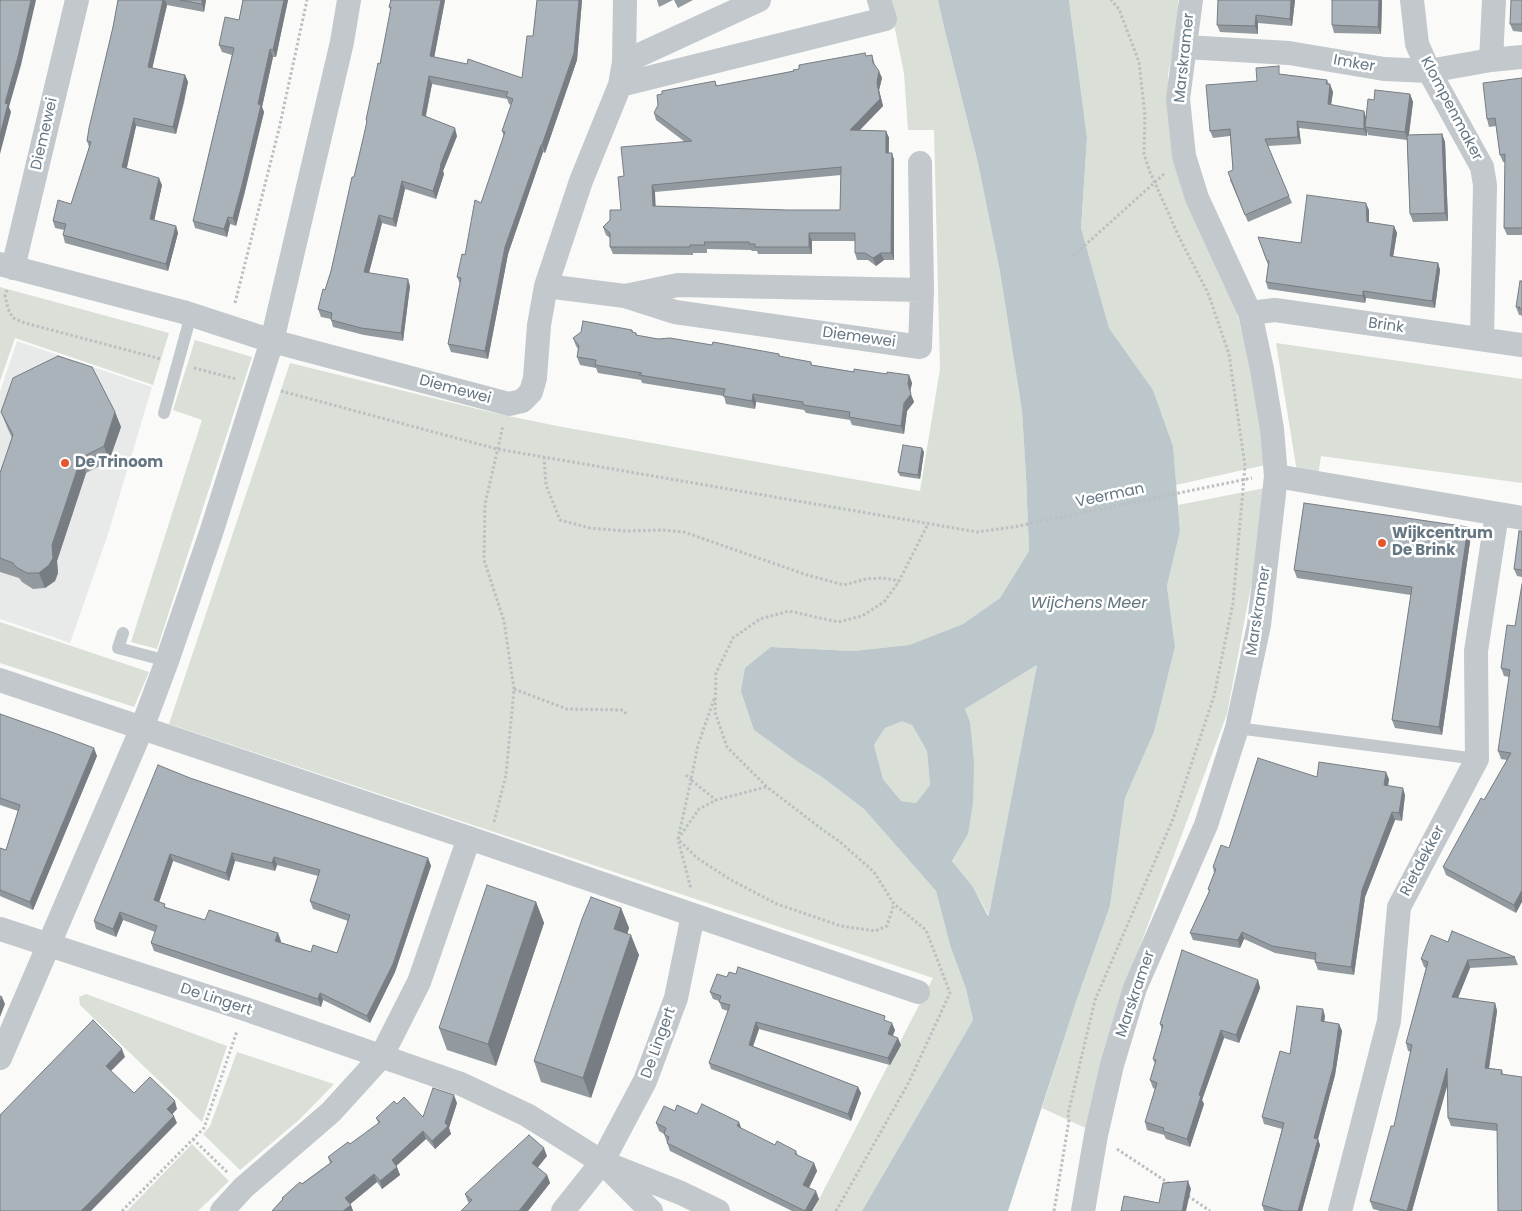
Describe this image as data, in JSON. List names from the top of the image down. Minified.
{"streets":{"street":["Marskramer","Imker","Klompenmaker","Diemewei","Brink","Rietdekker","De Lingert"],"path":["Veerman"]},"crossings":[["Marskramer","Imker"],["Marskramer","Brink"],["Imker","Klompenmaker"],["Klompenmaker","Brink"],["Diemewei","Veerman"]],"water":["Wijchens Meer"],"places":["De Trinoom","Wijkcentrum De Brink"]}
